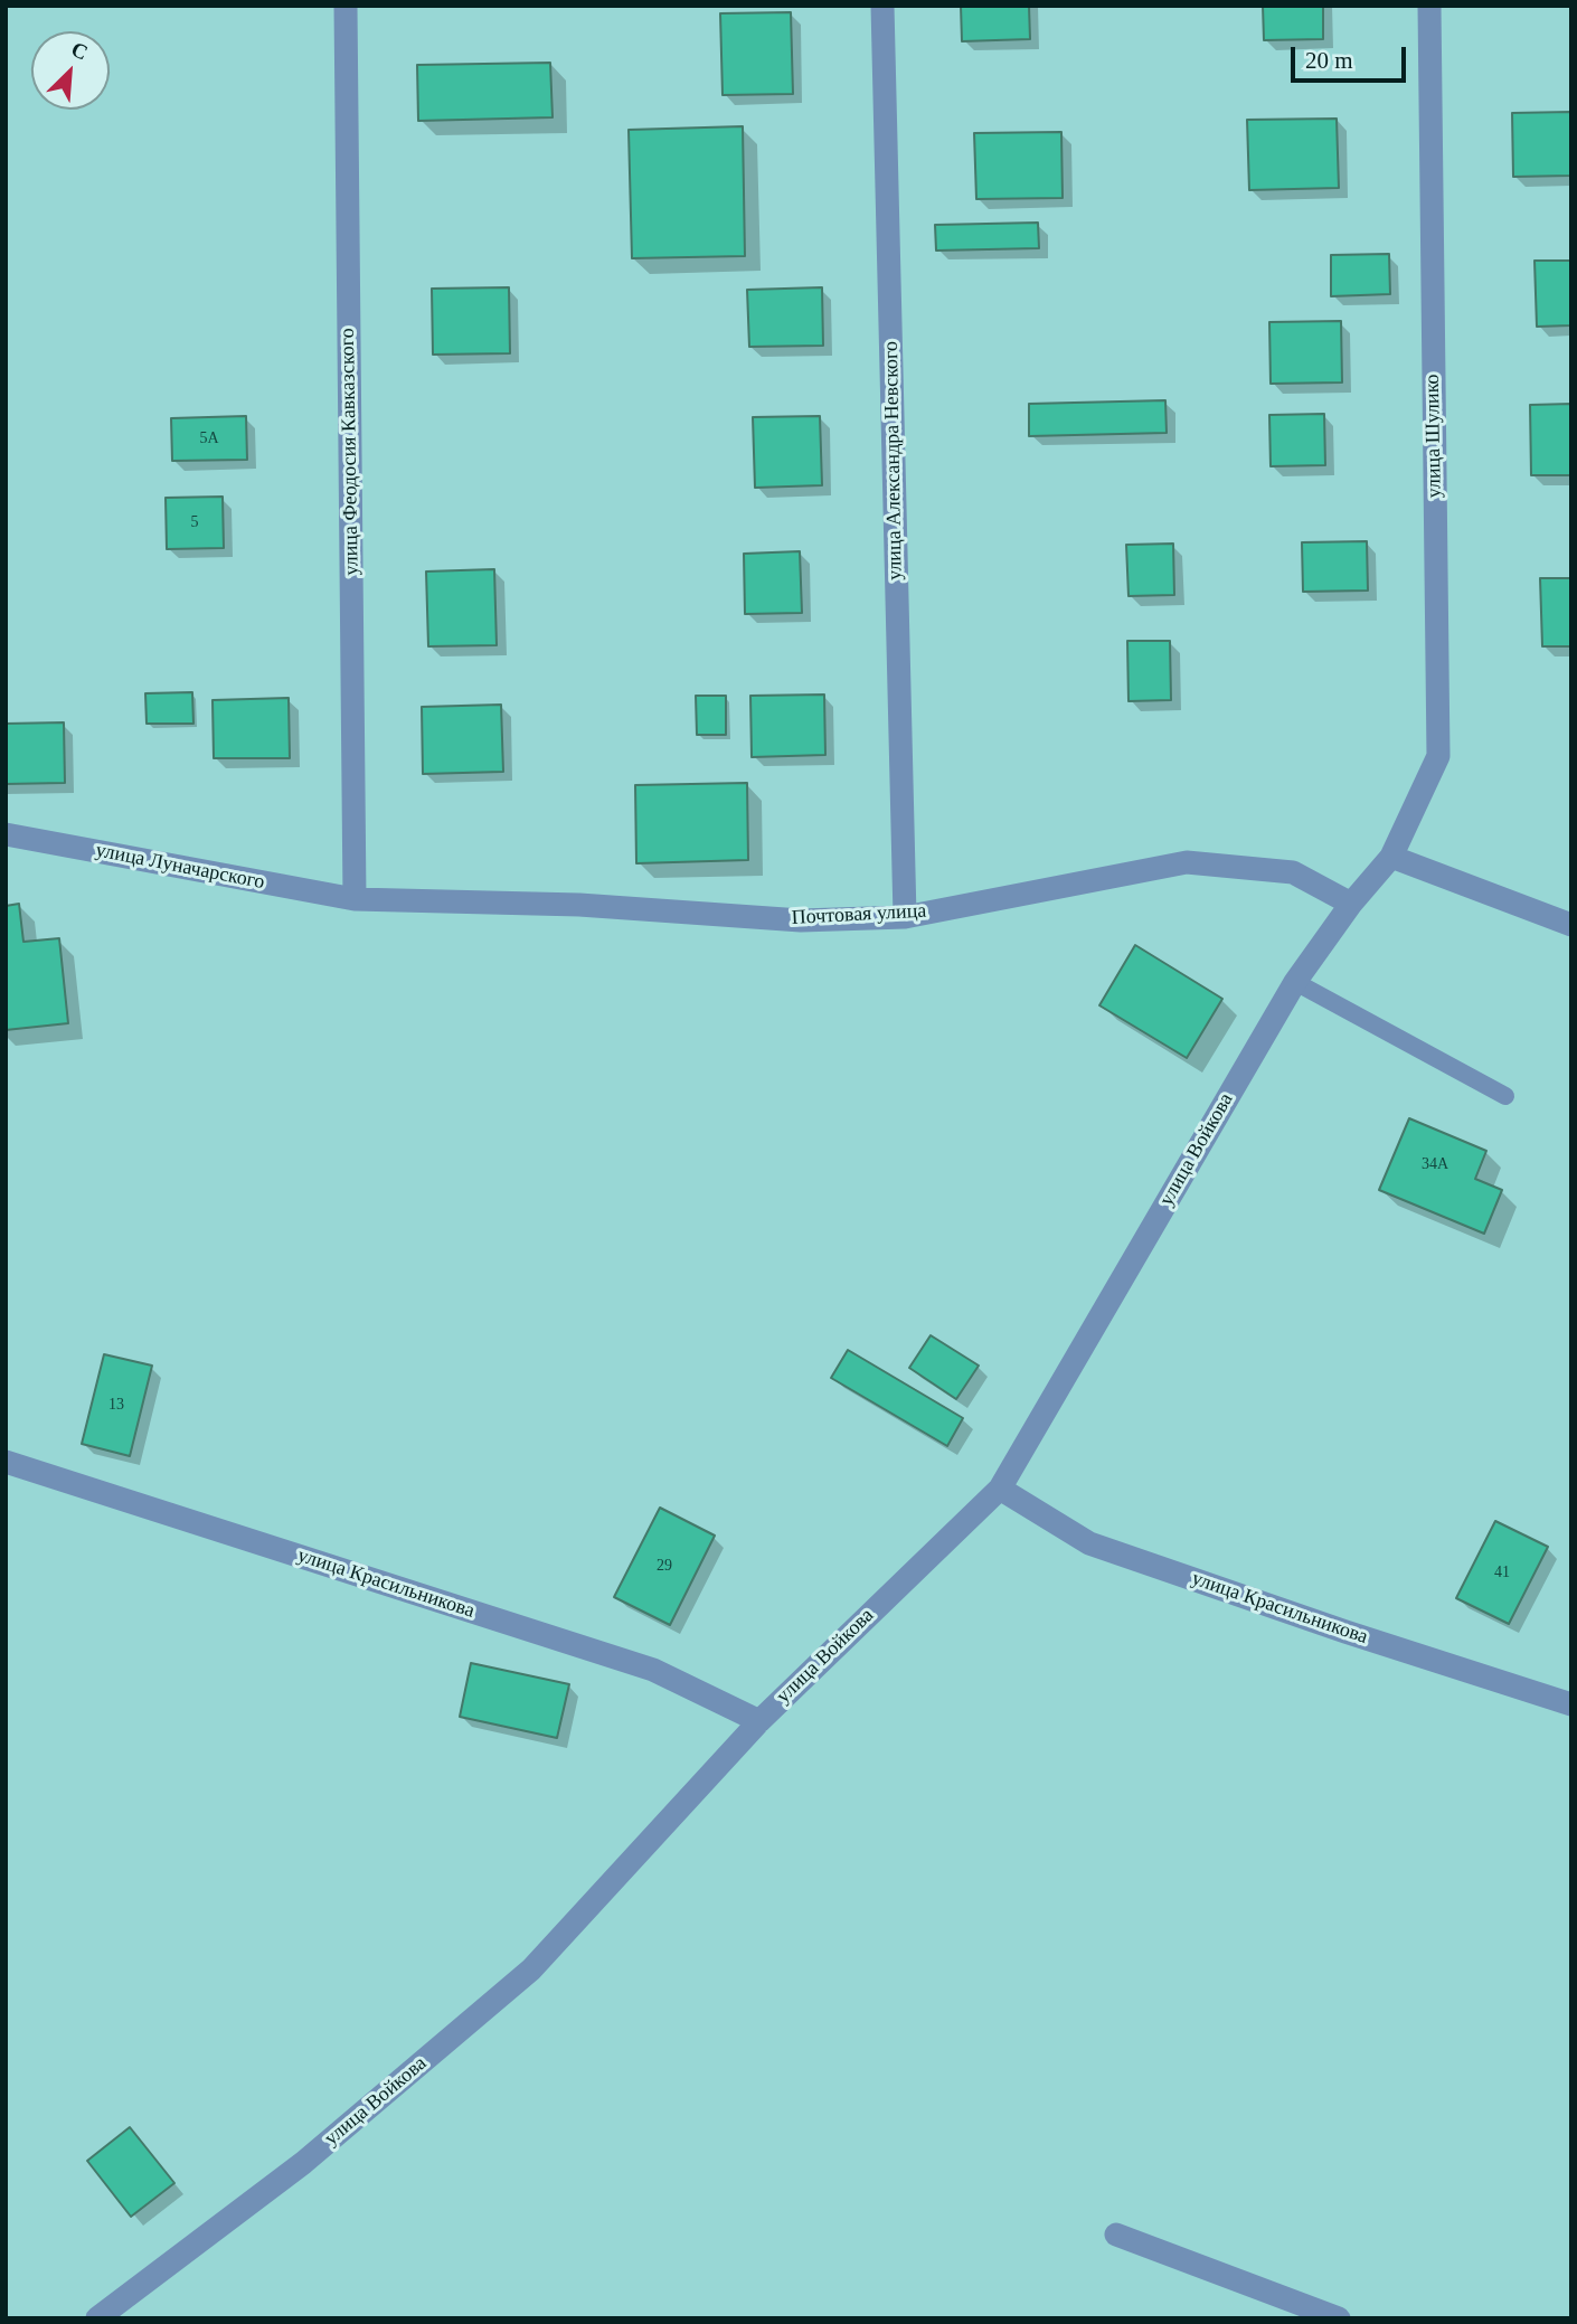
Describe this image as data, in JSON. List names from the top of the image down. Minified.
{"streets":{"street":["улица Шулико","улица Феодосия Кавказского","улица Александра Невского","улица Луначарского","Почтовая улица","улица Войкова","улица Красильникова"]},"crossings":[["улица Шулико","улица Войкова"],["улица Феодосия Кавказского","улица Луначарского"],["улица Феодосия Кавказского","Почтовая улица"],["улица Александра Невского","Почтовая улица"],["улица Луначарского","Почтовая улица"],["Почтовая улица","улица Войкова"],["улица Войкова","улица Красильникова"]],"house_numbers":["5А","5","34А","13","29","41"],"scale_bar":"20 m","north":"top right"}
